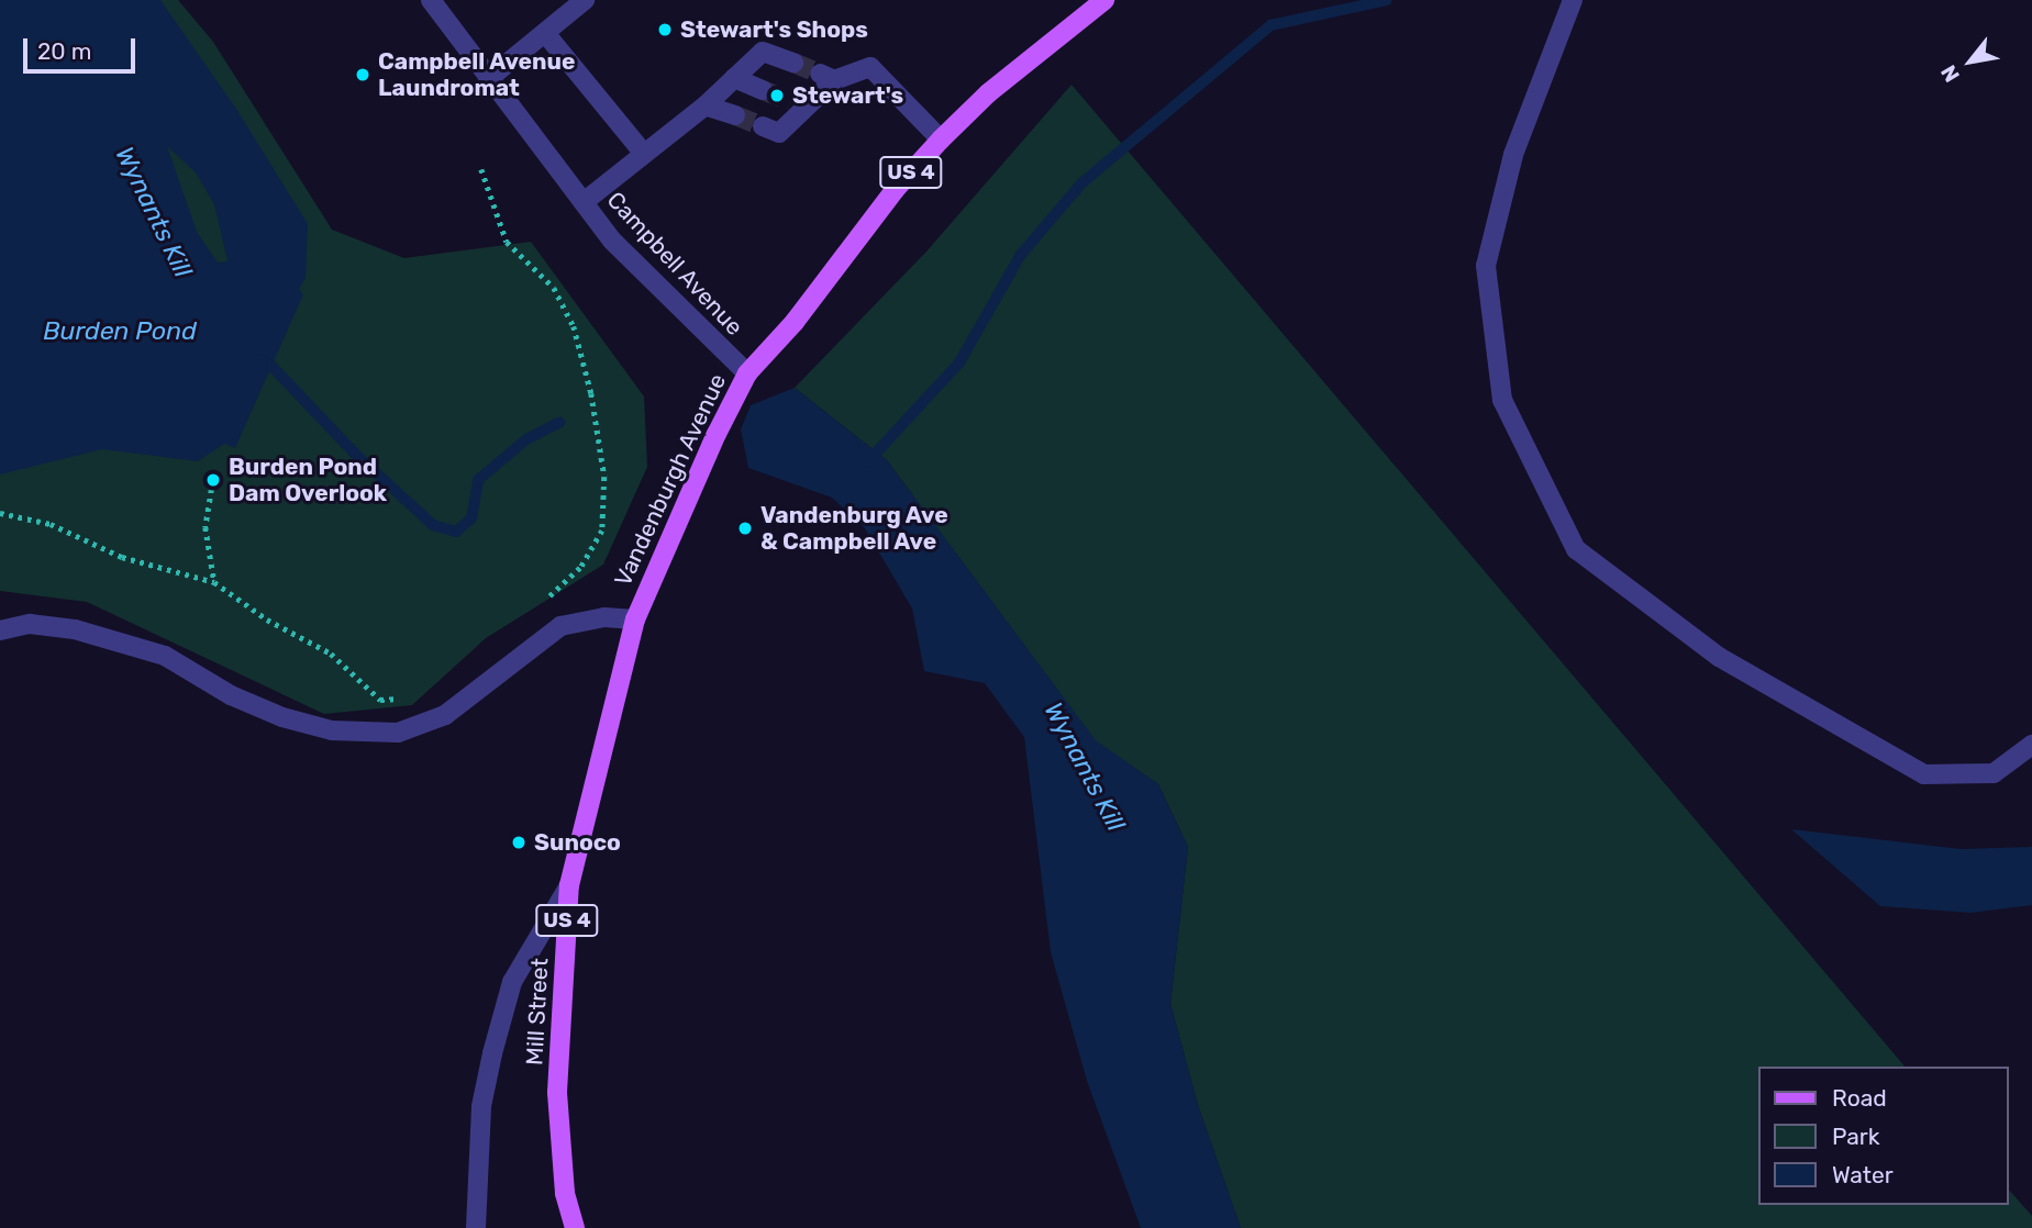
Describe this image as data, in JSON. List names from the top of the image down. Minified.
{"streets":{"main road":["US 4","Vandenburgh Avenue","Mill Street"],"street":["Campbell Avenue"]},"crossings":[["Campbell Avenue","Vandenburgh Avenue"],["Vandenburgh Avenue","Mill Street"]],"water":["Wynants Kill","Burden Pond"],"places":["Stewart's Shops","Campbell Avenue Laundromat","Stewart's","Burden Pond Dam Overlook","Vandenburg Ave & Campbell Ave","Sunoco"],"legend":["Road","Park","Water"],"scale_bar":"20 m","north":"bottom left"}
